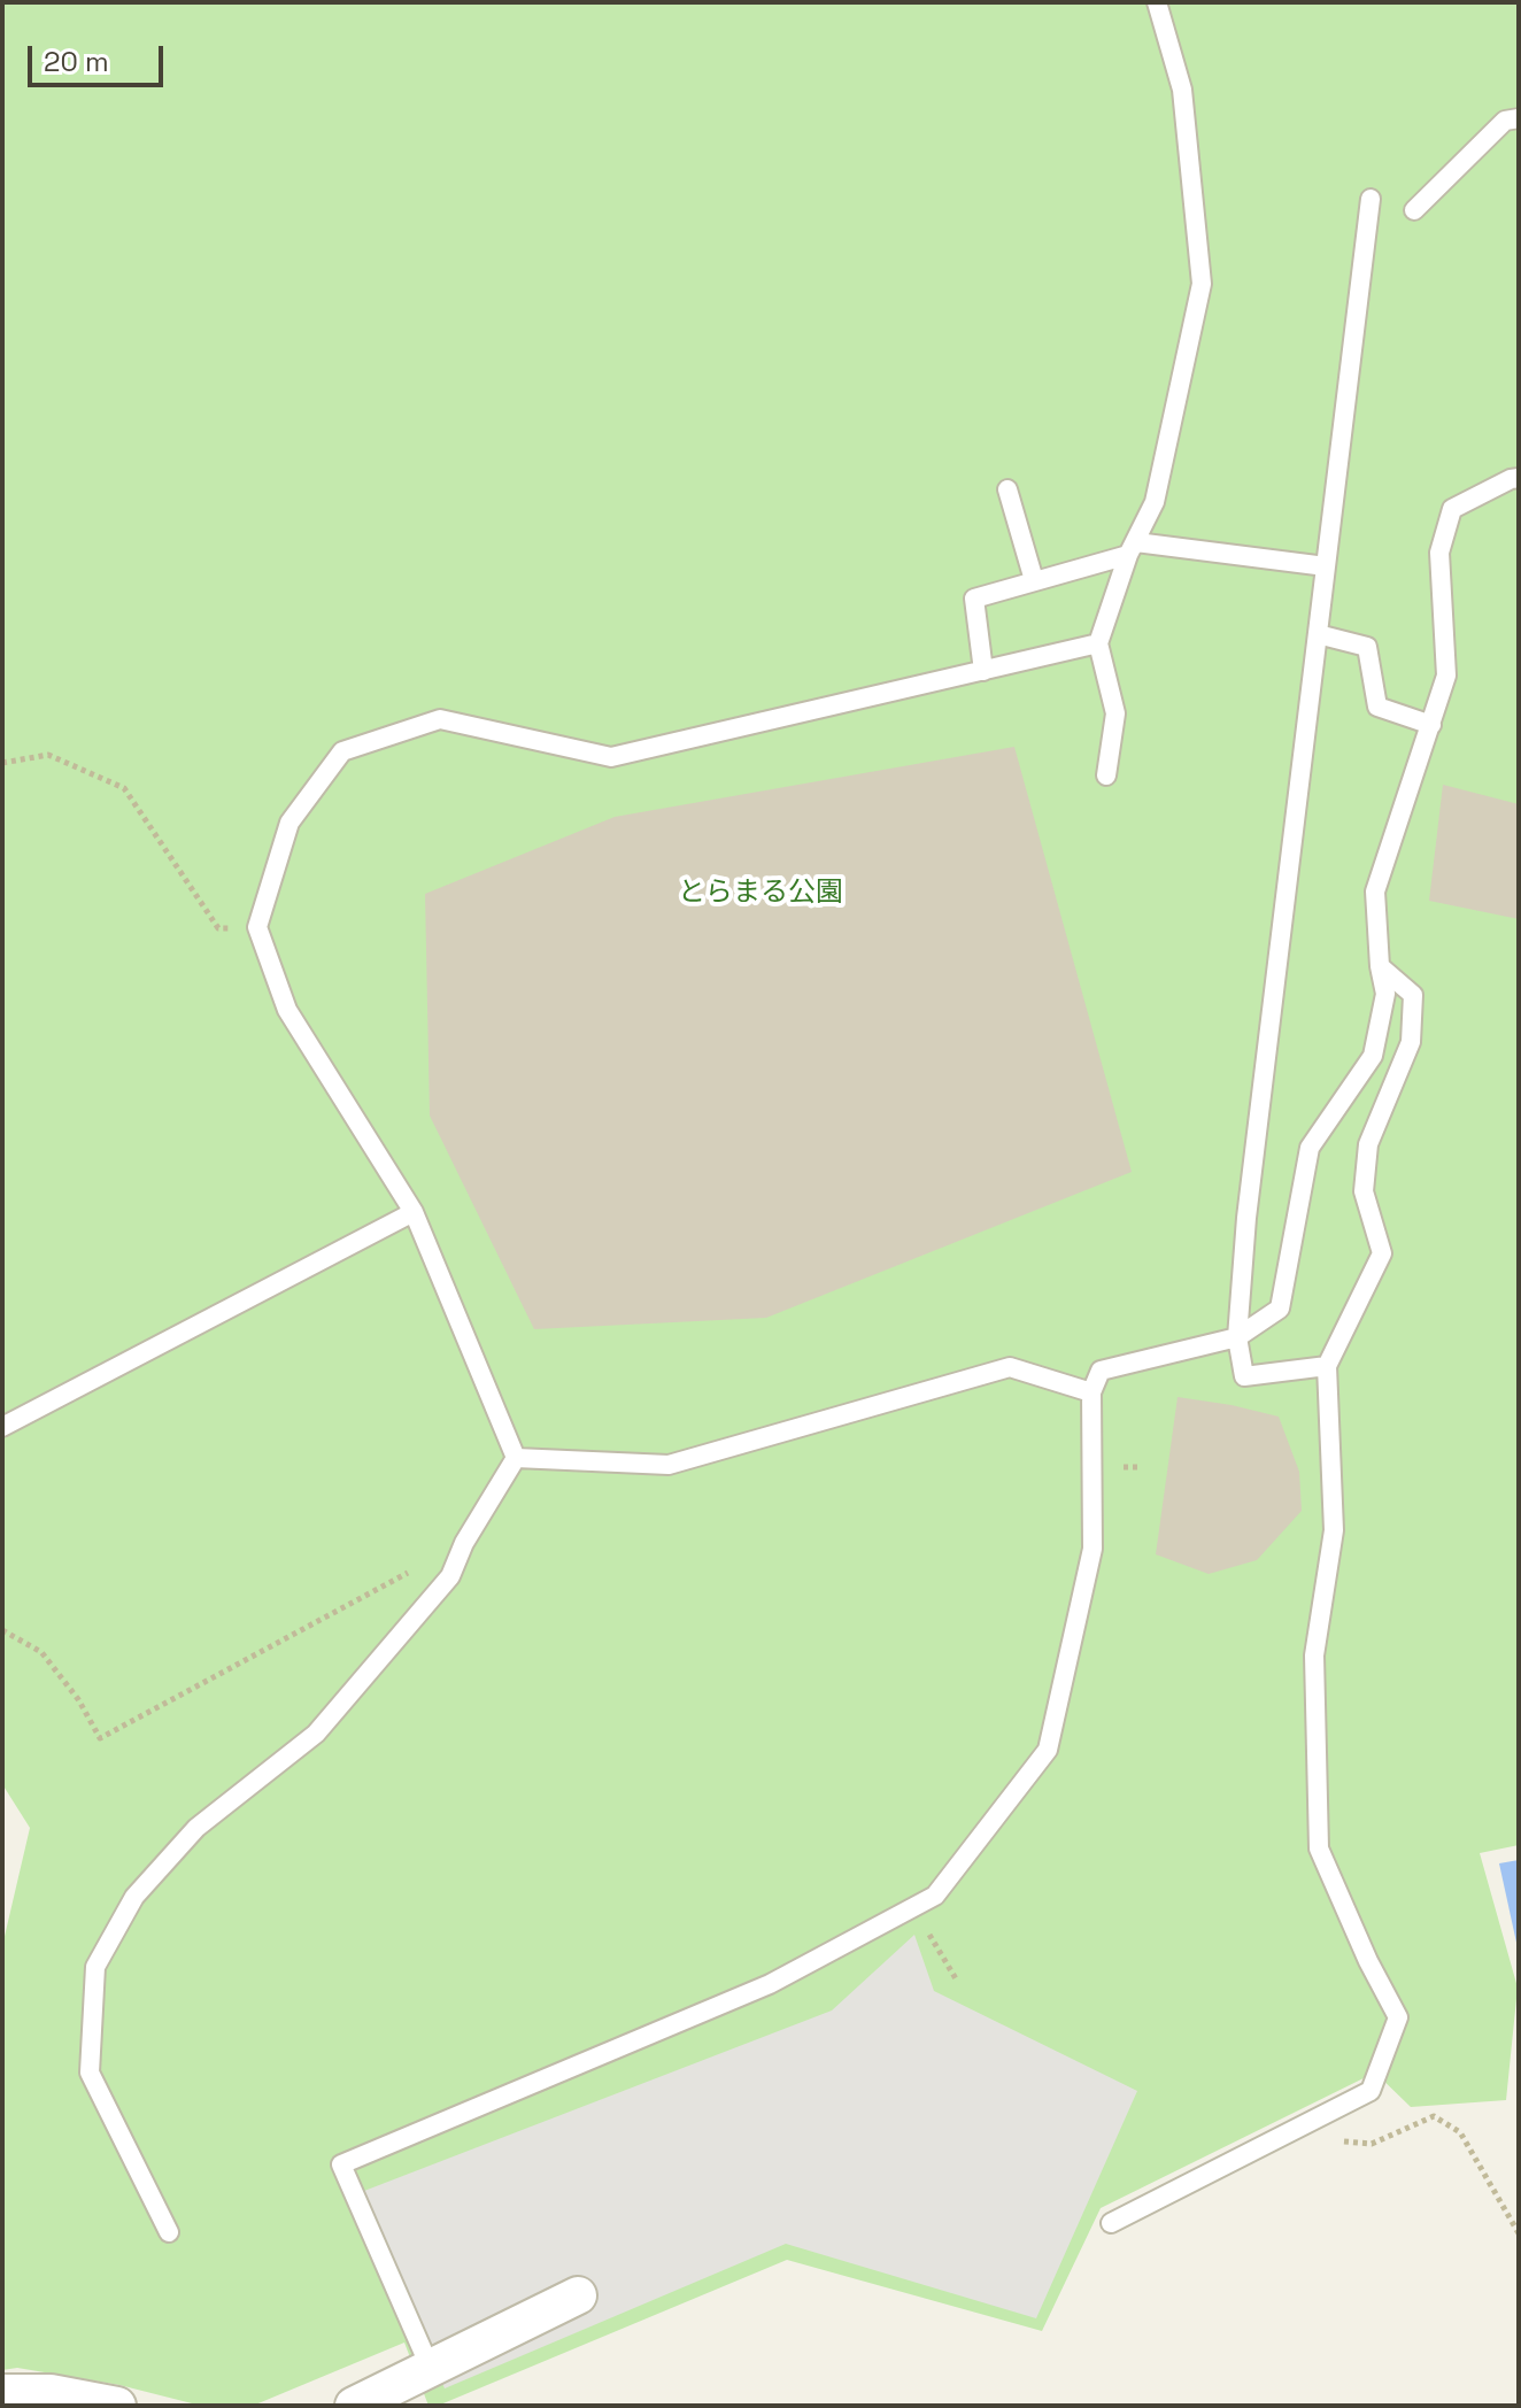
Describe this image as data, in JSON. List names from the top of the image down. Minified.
{"parks":["とらまる公園"],"scale_bar":"20 m"}
